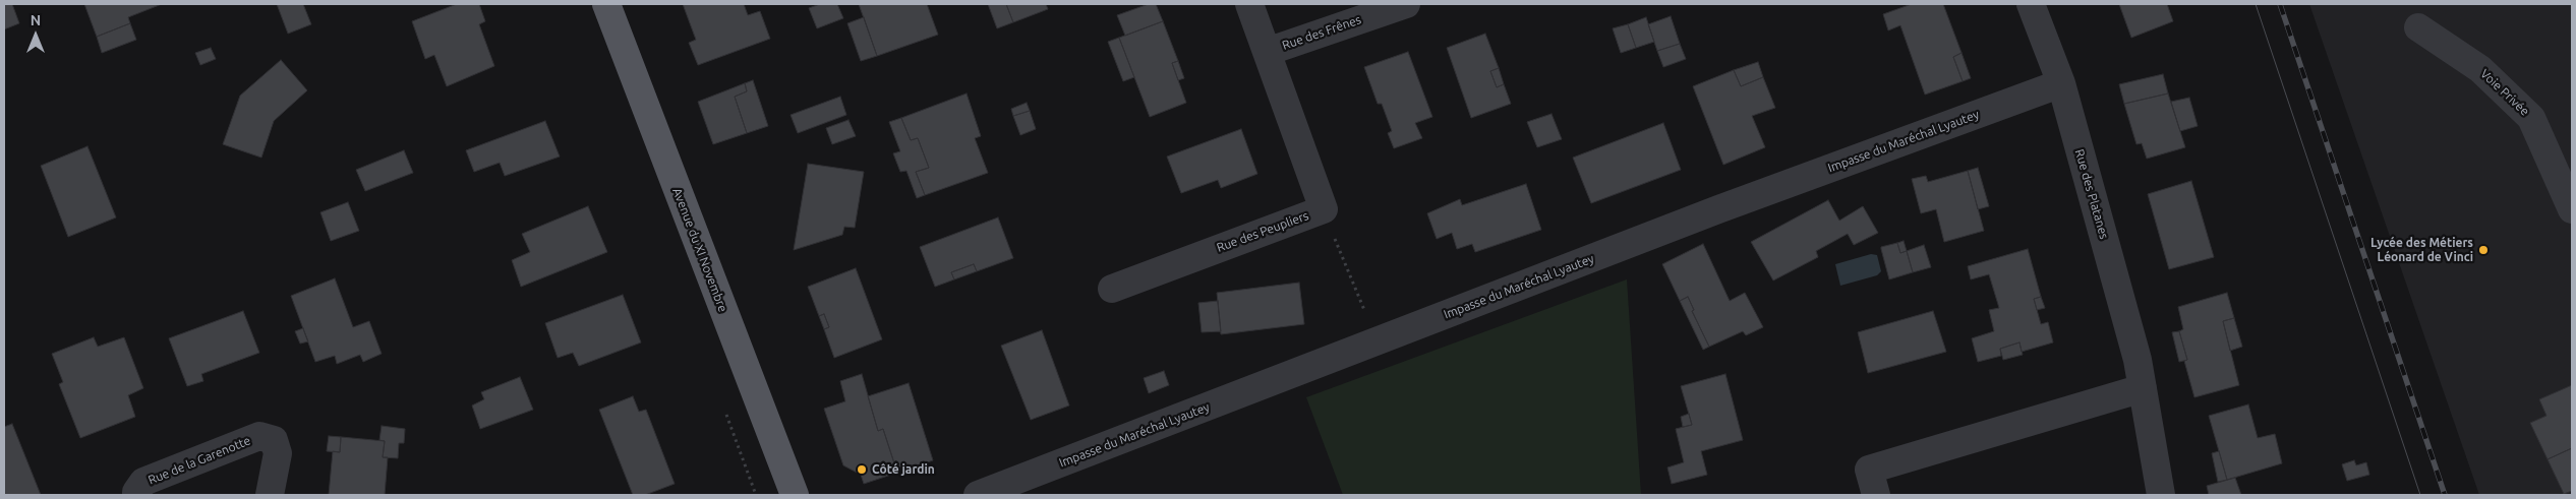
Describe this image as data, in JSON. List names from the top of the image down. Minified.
{"streets":{"main road":["Avenue du XI Novembre"],"street":["Rue des Frênes","Voie Privée","Impasse du Maréchal Lyautey","Rue des Platanes","Rue des Peupliers","Rue de la Garenotte"]},"crossings":[["Rue des Frênes","Rue des Peupliers"],["Impasse du Maréchal Lyautey","Rue des Platanes"]],"places":["Lycée des Métiers Léonard de Vinci","Côté jardin"],"north":"top"}
